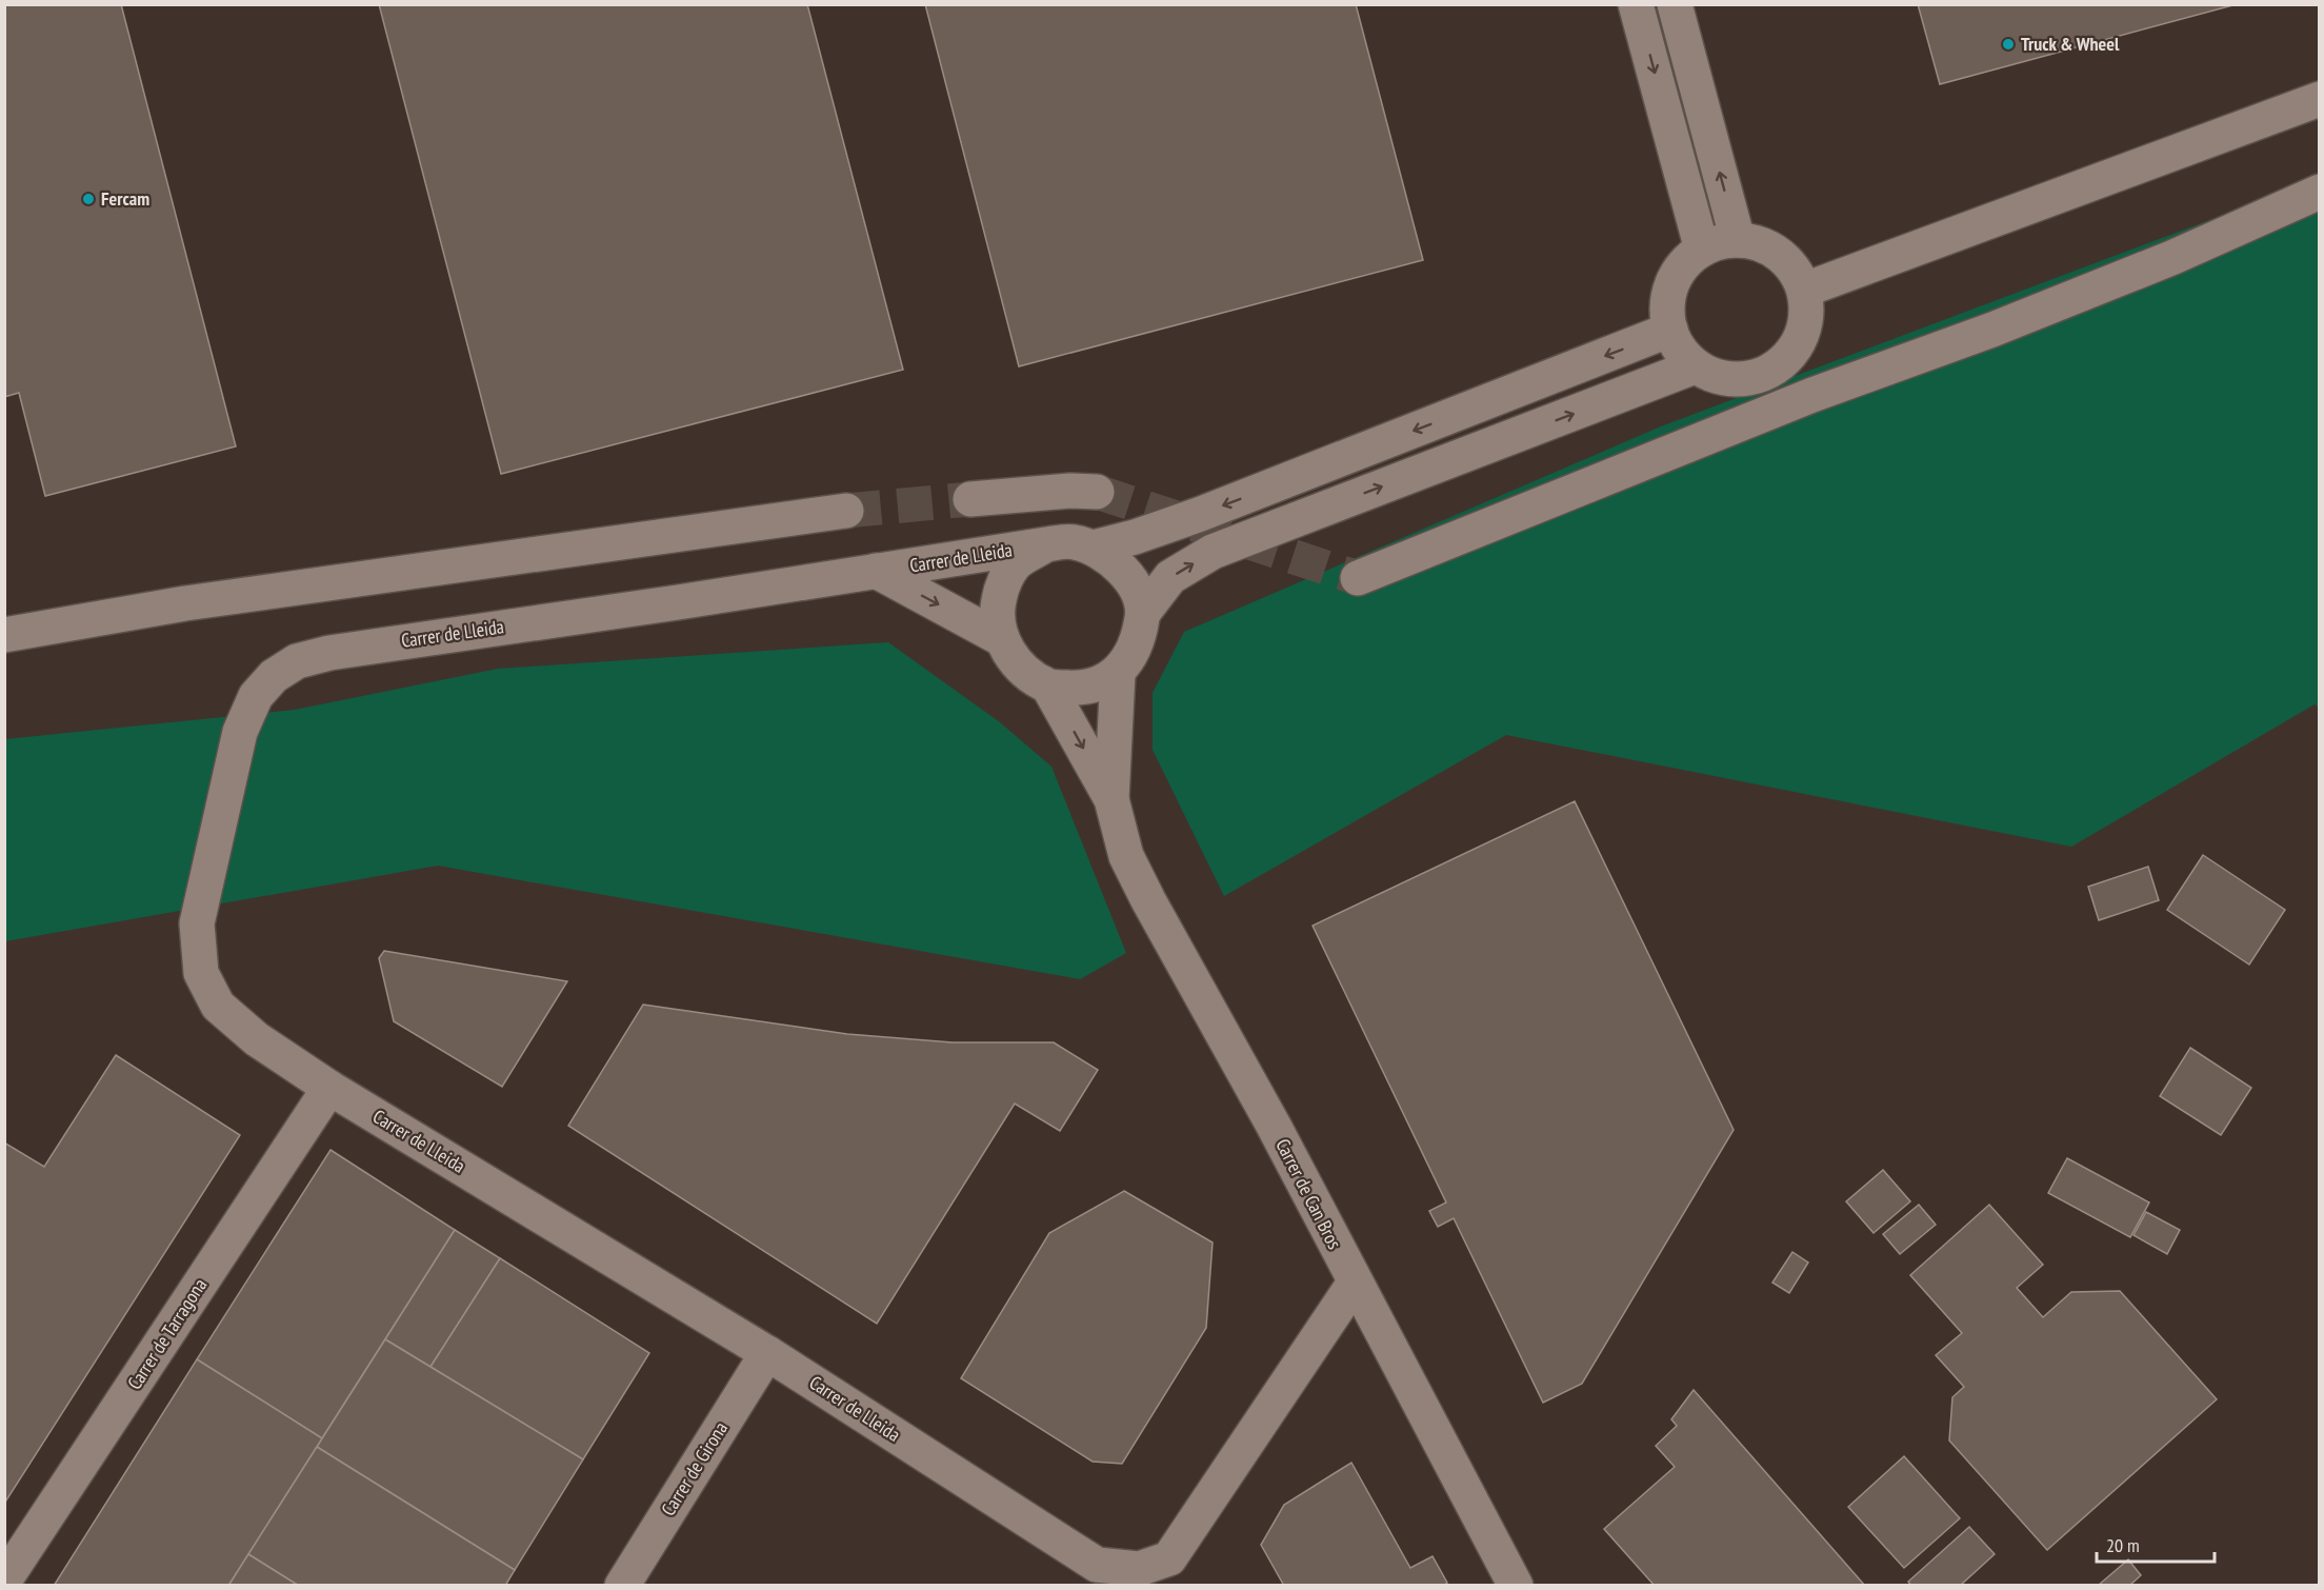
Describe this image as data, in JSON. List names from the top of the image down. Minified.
{"streets":{"street":["Carrer de Lleida","Carrer de Can Bros","Carrer de Tarragona","Carrer de Girona"]},"crossings":[["Carrer de Lleida","Carrer de Can Bros"],["Carrer de Lleida","Carrer de Tarragona"],["Carrer de Lleida","Carrer de Girona"]],"places":["Truck & Wheel","Fercam"],"scale_bar":"20 m"}
